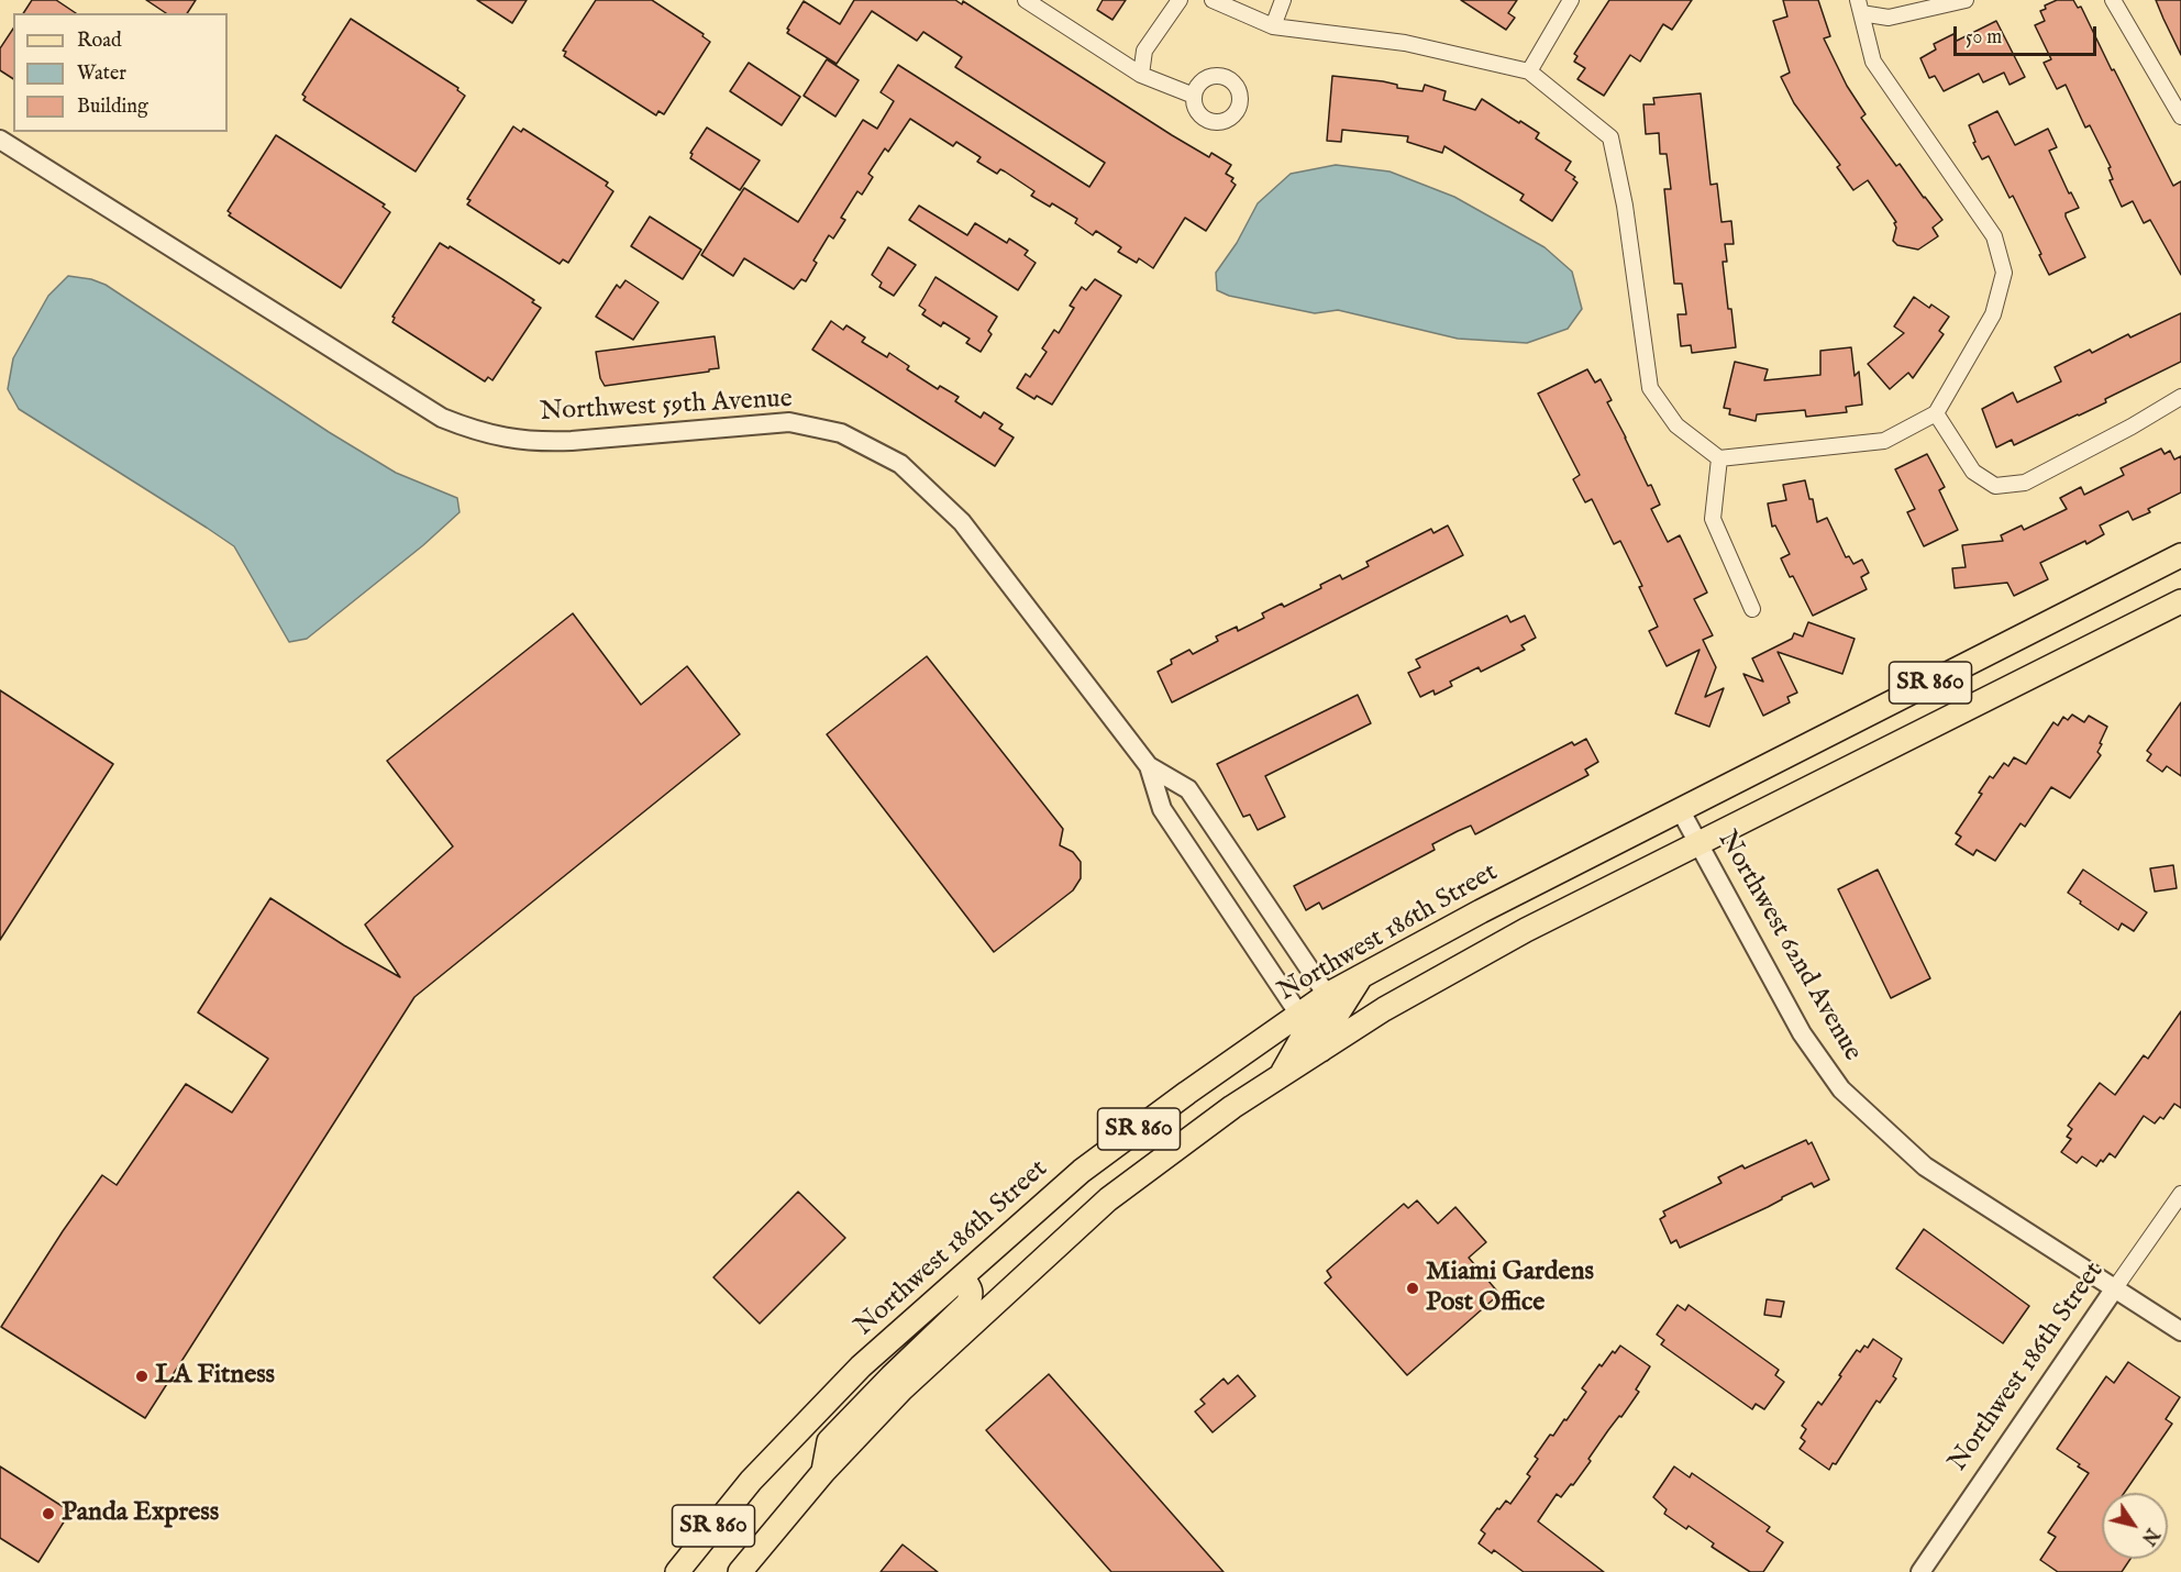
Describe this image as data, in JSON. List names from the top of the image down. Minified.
{"streets":{"main road":["SR 860","Northwest 186th Street"],"street":["Northwest 59th Avenue","Northwest 62nd Avenue"]},"crossings":[["Northwest 59th Avenue","Northwest 186th Street"],["SR 860","Northwest 62nd Avenue"],["Northwest 186th Street","Northwest 62nd Avenue"]],"places":["Miami Gardens Post Office","LA Fitness","Panda Express"],"legend":["Road","Water","Building"],"scale_bar":"50 m","north":"bottom right"}
